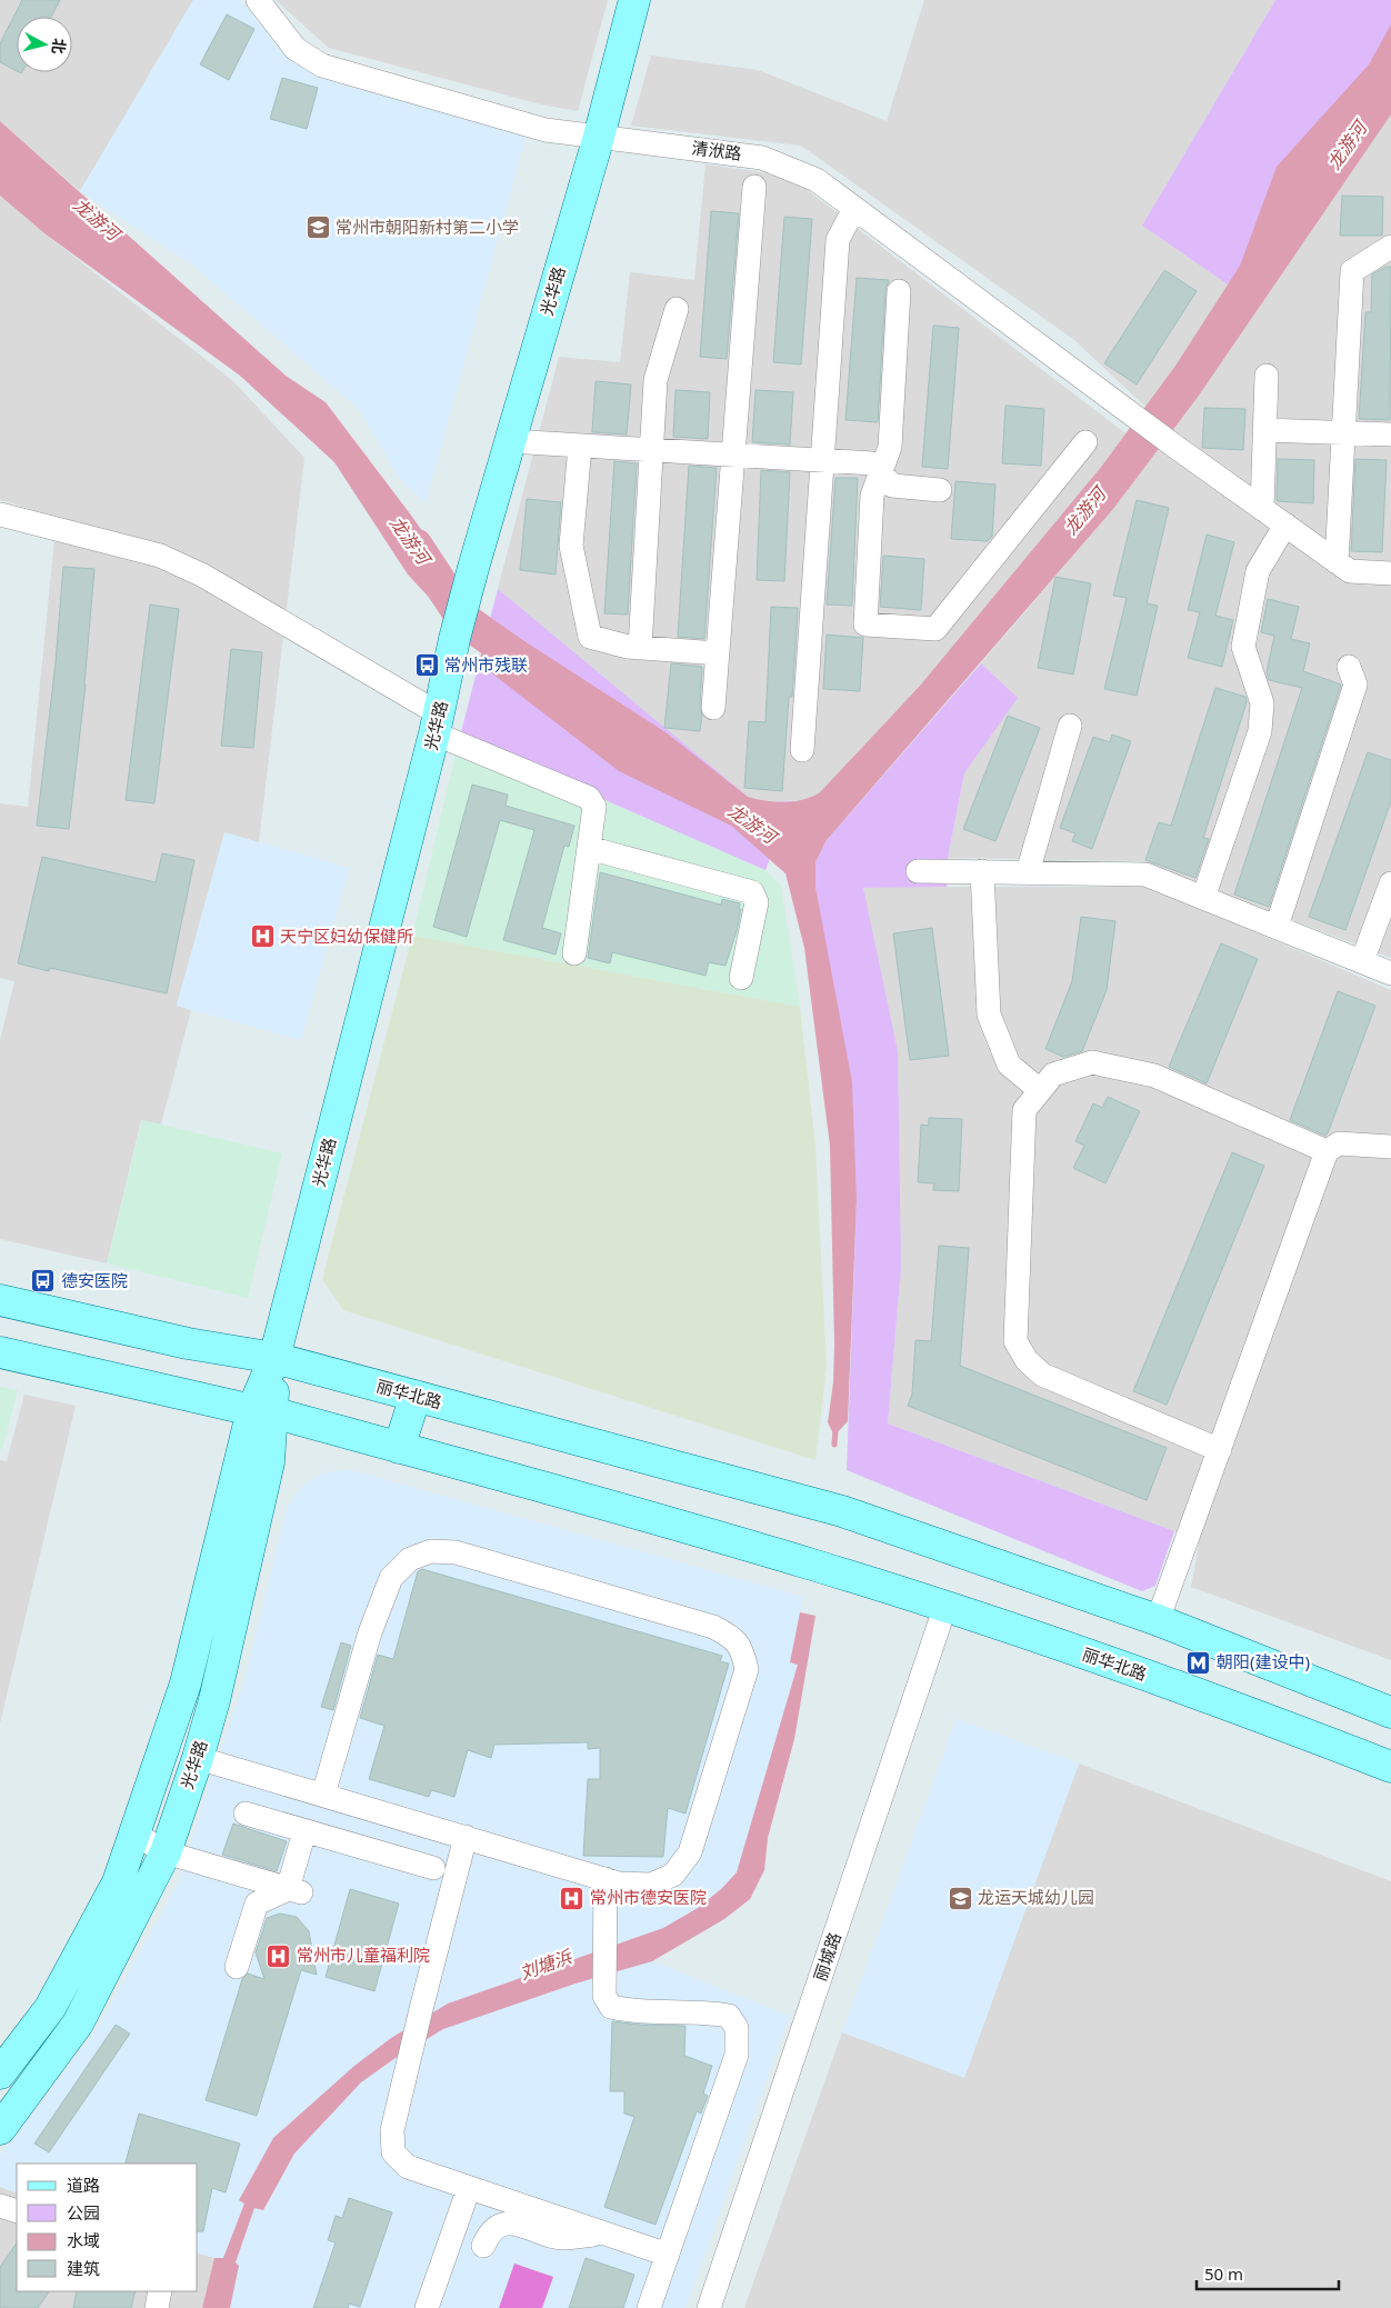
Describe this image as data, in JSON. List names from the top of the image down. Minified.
{"streets":{"main road":["光华路","丽华北路"],"street":["清洑路","丽城路"]},"crossings":[["清洑路","光华路"],["光华路","丽华北路"],["丽华北路","丽城路"]],"water":["龙游河","刘塘浜"],"places":{"school or university":["常州市朝阳新村第二小学","龙运天城幼儿园"],"bus stop":["常州市残联","德安医院"],"hospital":["天宁区妇幼保健所","常州市德安医院","常州市儿童福利院"],"metro station":["朝阳(建设中)"]},"legend":["道路","公园","水域","建筑"],"scale_bar":"50 m","north":"right"}
